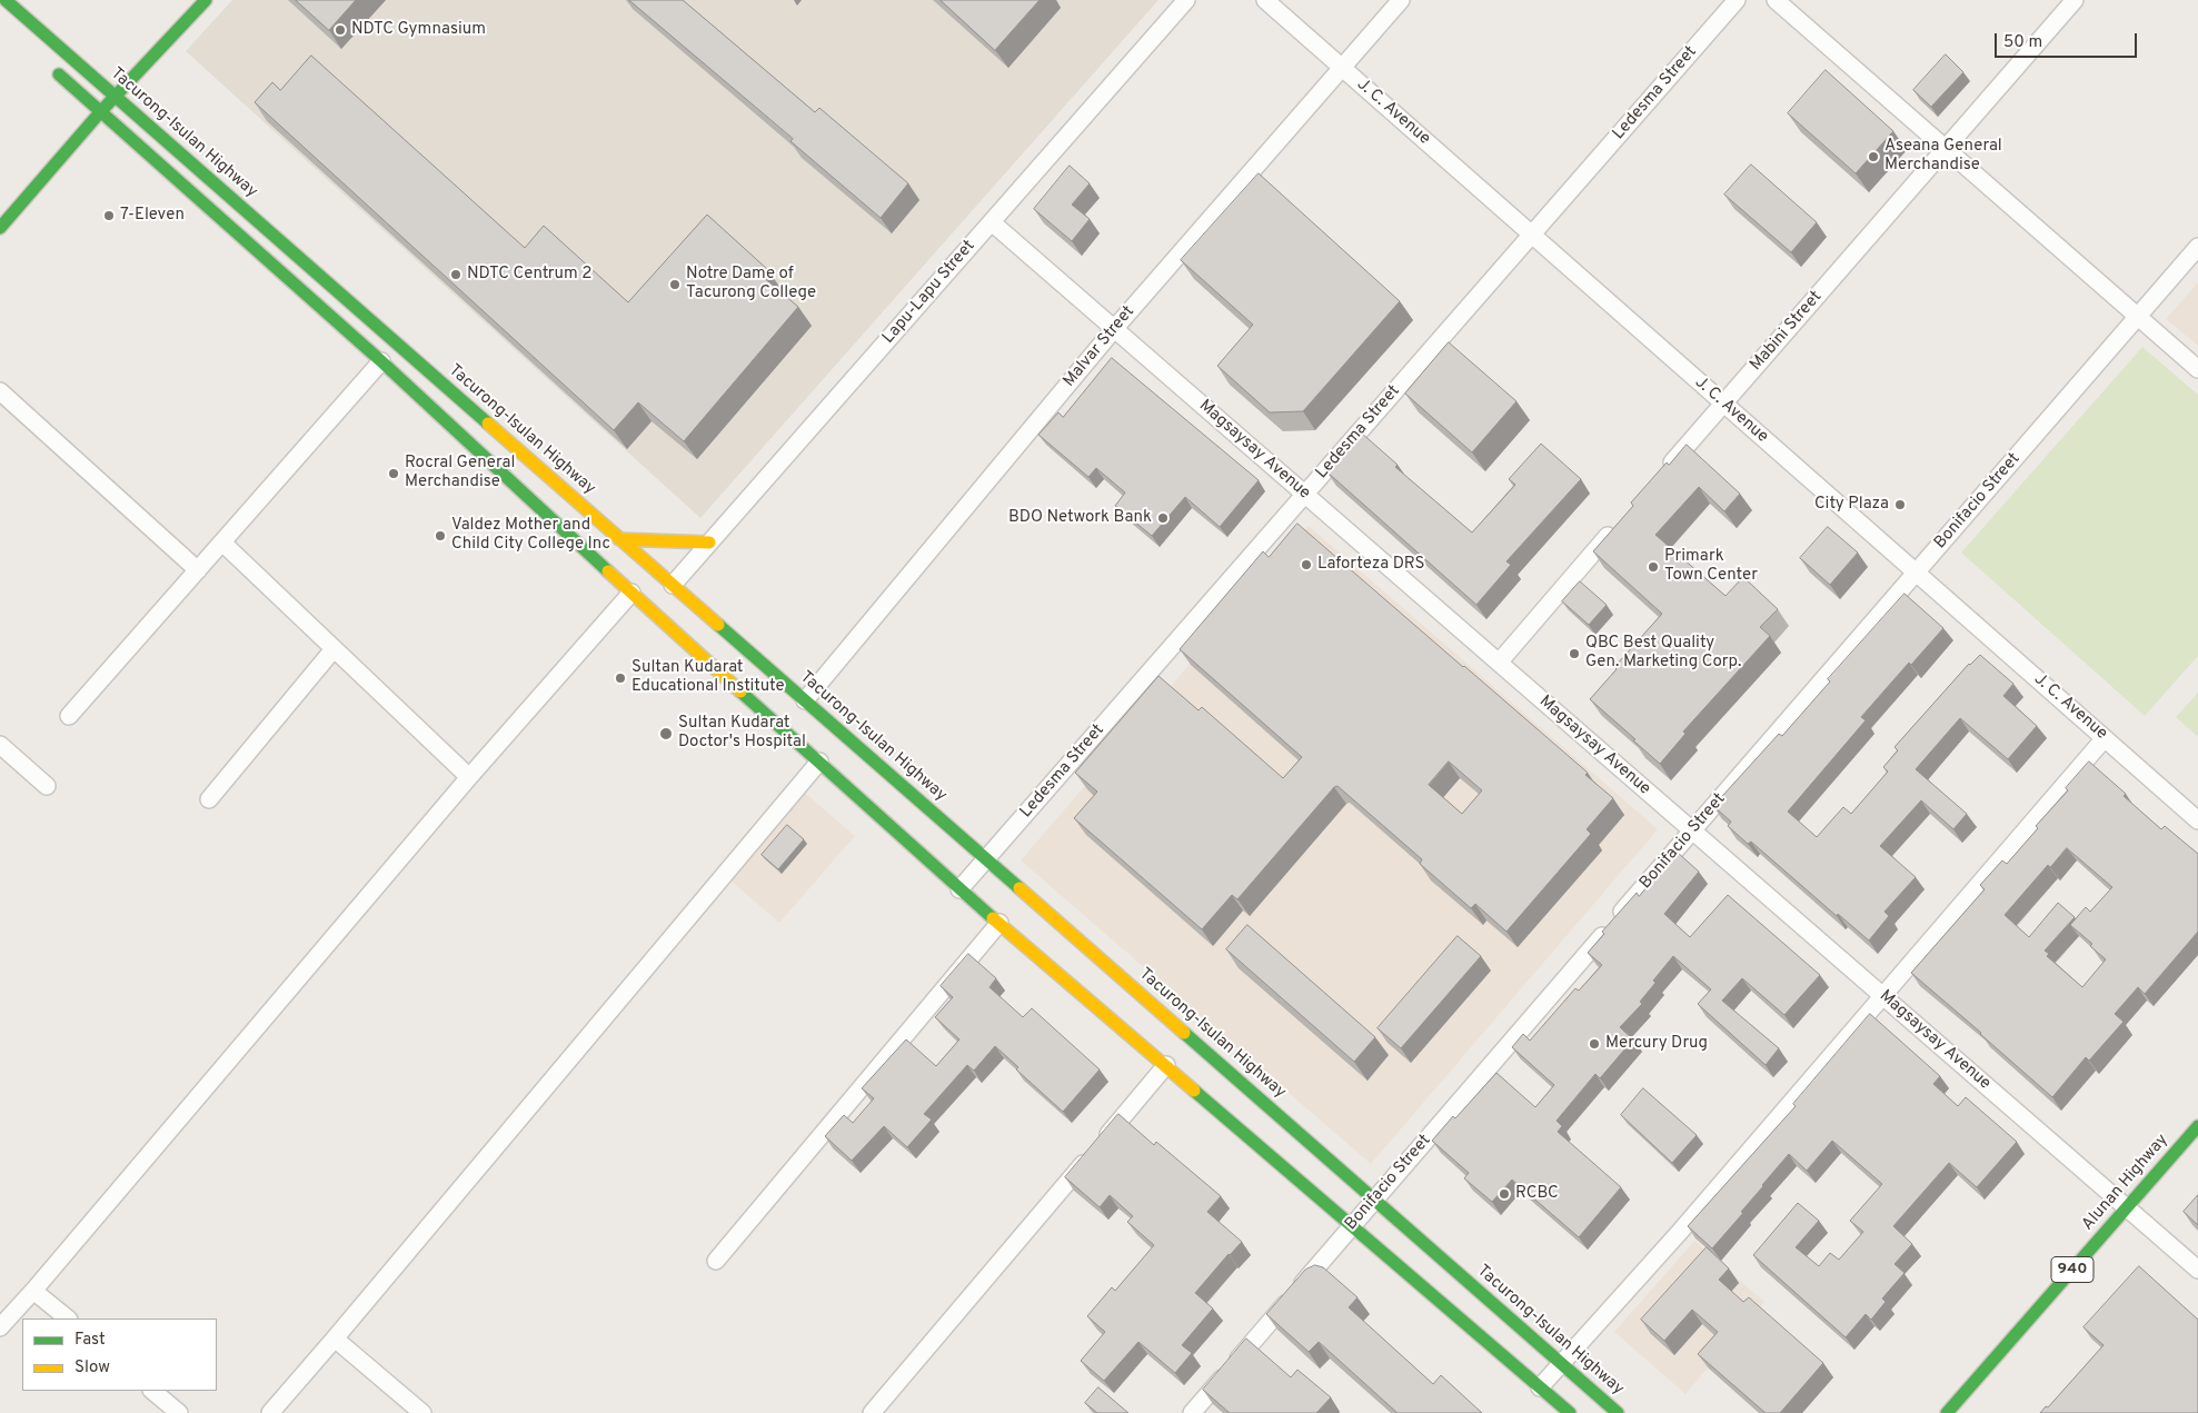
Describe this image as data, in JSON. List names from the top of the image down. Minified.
{"streets":{"main road":["Tacurong-Isulan Highway","Alunan Highway","940"],"street":["Ledesma Street","J. C. Avenue","Lapu-Lapu Street","Mabini Street","Malvar Street","Magsaysay Avenue","Bonifacio Street"]},"crossings":[["Ledesma Street","J. C. Avenue"],["Ledesma Street","Tacurong-Isulan Highway"],["Ledesma Street","Magsaysay Avenue"],["J. C. Avenue","Mabini Street"],["J. C. Avenue","Malvar Street"],["J. C. Avenue","Bonifacio Street"],["Tacurong-Isulan Highway","Lapu-Lapu Street"],["Tacurong-Isulan Highway","Malvar Street"],["Tacurong-Isulan Highway","Bonifacio Street"],["Lapu-Lapu Street","Magsaysay Avenue"],["Malvar Street","Magsaysay Avenue"],["Magsaysay Avenue","Bonifacio Street"],["Magsaysay Avenue","Alunan Highway"]],"places":["NDTC Gymnasium","Aseana General Merchandise","7-Eleven","NDTC Centrum 2","Notre Dame of Tacurong College","Rocral General Merchandise","City Plaza","BDO Network Bank","Valdez Mother and Child City College Inc","Laforteza DRS","Primark Town Center","QBC Best Quality Gen. Marketing Corp.","Sultan Kudarat Educational Institute","Sultan Kudarat Doctor's Hospital","Mercury Drug","RCBC"],"legend":["Fast","Slow"],"scale_bar":"50 m"}
